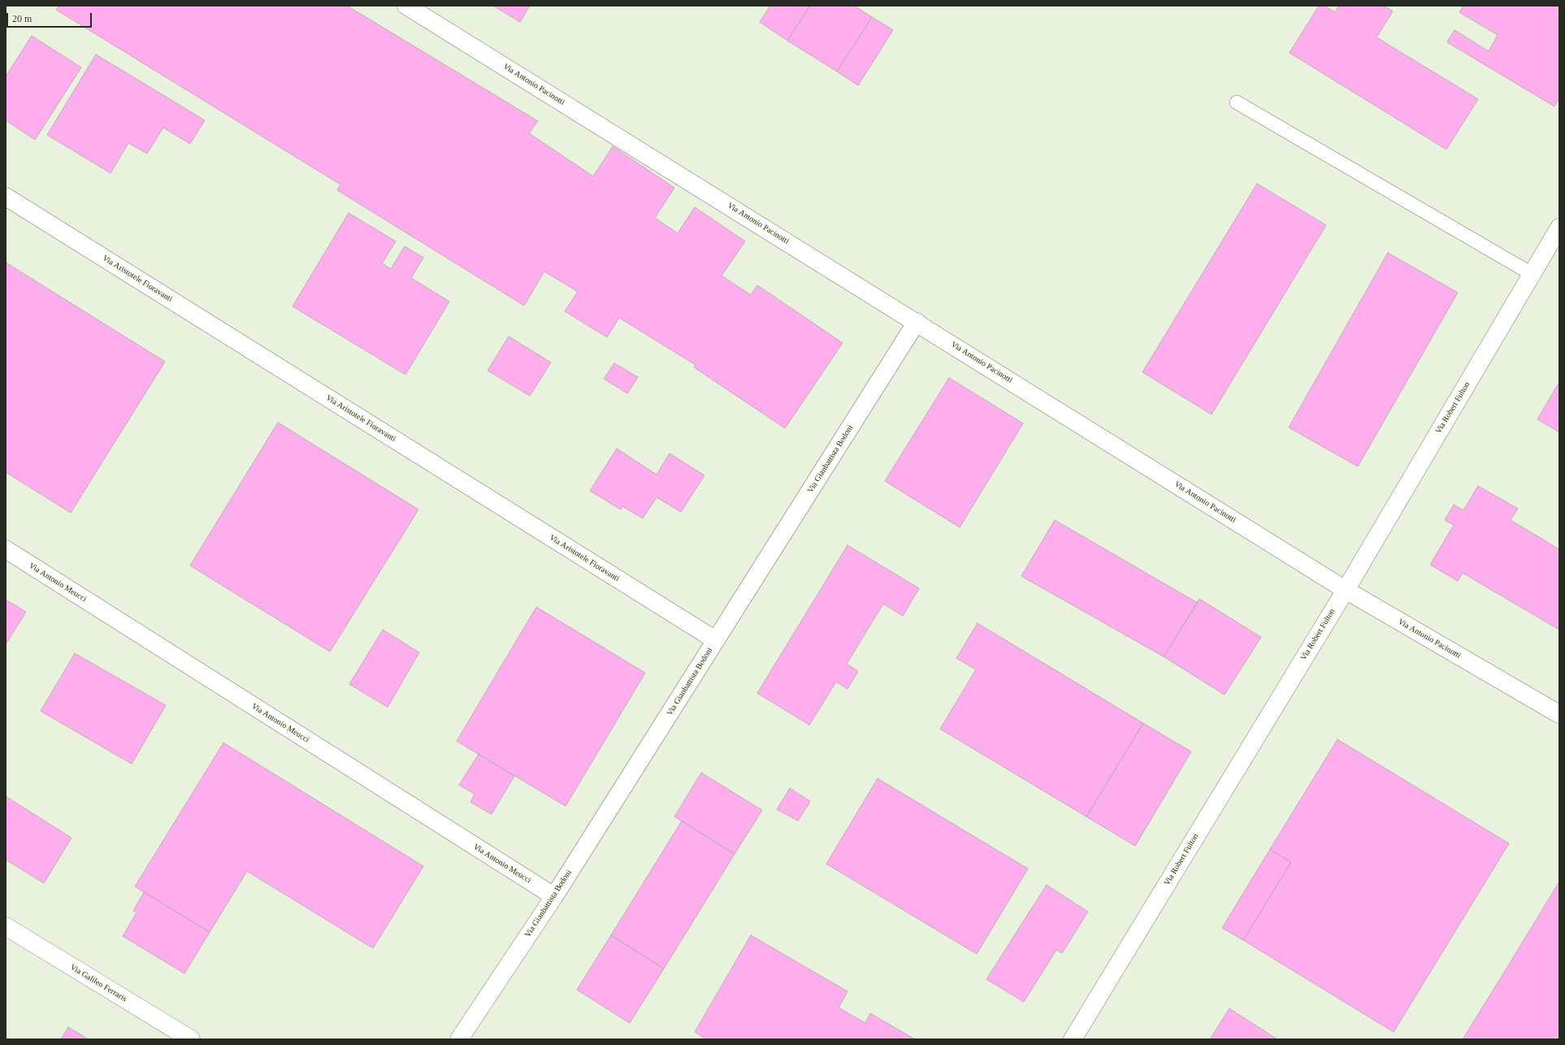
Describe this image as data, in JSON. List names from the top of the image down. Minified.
{"streets":{"street":["Via Antonio Pacinotti","Via Aristotele Fioravanti","Via Robert Fulton","Via Gianbattista Bodoni","Via Antonio Meucci","Via Galileo Ferraris"]},"crossings":[["Via Antonio Pacinotti","Via Robert Fulton"],["Via Antonio Pacinotti","Via Gianbattista Bodoni"],["Via Aristotele Fioravanti","Via Gianbattista Bodoni"],["Via Gianbattista Bodoni","Via Antonio Meucci"]],"scale_bar":"20 m"}
